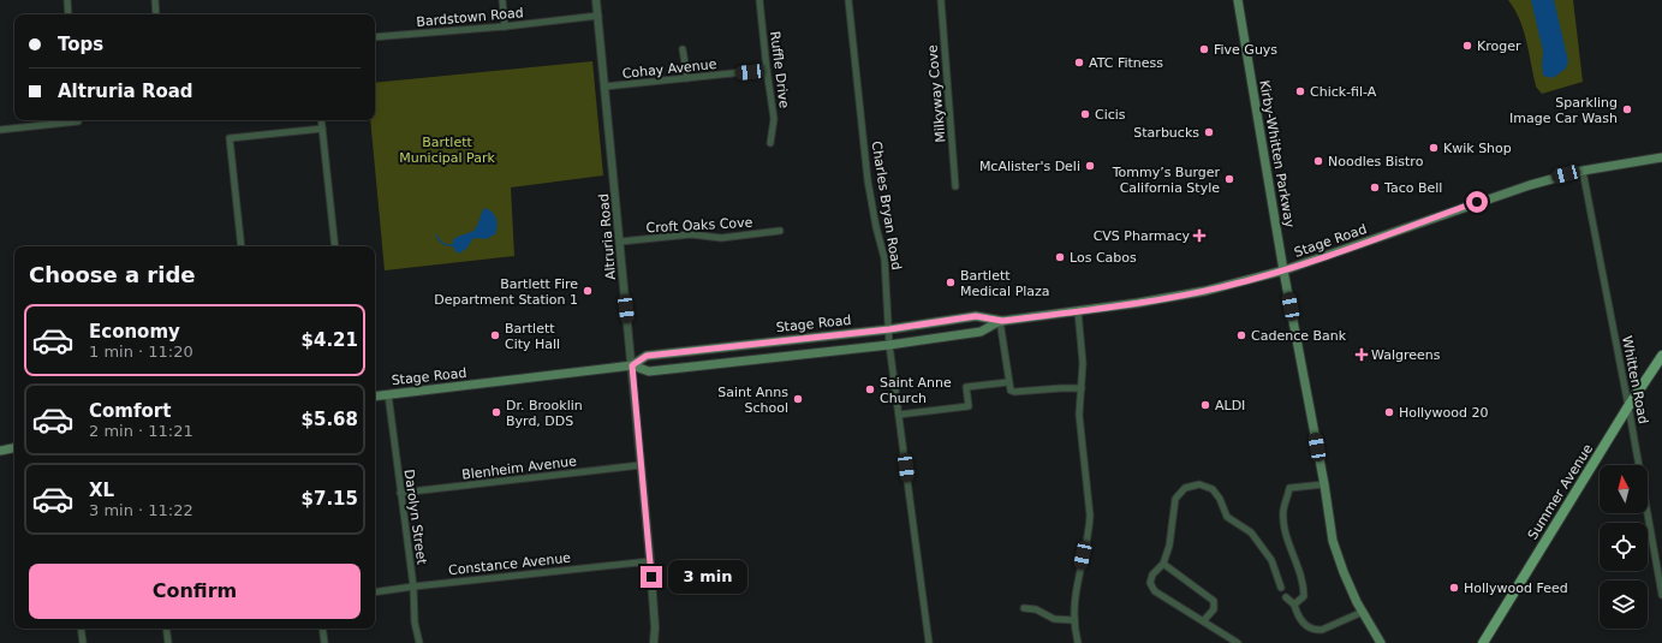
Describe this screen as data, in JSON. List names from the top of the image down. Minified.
{"streets":{"main road":["Kirby-Whitten Parkway","Stage Road","Summer Avenue"],"street":["Bardstown Road","Cohay Avenue","Ruffle Drive","Milkyway Cove","Charles Bryan Road","Croft Oaks Cove","Altruria Road","Whitten Road","Blenheim Avenue","Darolyn Street","Constance Avenue"]},"crossings":[["Bardstown Road","Altruria Road"],["Cohay Avenue","Ruffle Drive"],["Cohay Avenue","Altruria Road"],["Kirby-Whitten Parkway","Stage Road"],["Charles Bryan Road","Stage Road"],["Croft Oaks Cove","Altruria Road"],["Altruria Road","Stage Road"],["Altruria Road","Blenheim Avenue"],["Altruria Road","Constance Avenue"],["Stage Road","Whitten Road"],["Stage Road","Darolyn Street"],["Whitten Road","Summer Avenue"],["Blenheim Avenue","Darolyn Street"],["Darolyn Street","Constance Avenue"]],"parks":["Bartlett Municipal Park"],"places":{"other":["Kroger","Five Guys","ATC Fitness","Chick-fil-A","Sparkling Image Car Wash","Cicis","Starbucks","Kwik Shop","Noodles Bistro","McAlister's Deli","Tommy’s Burger California Style","Taco Bell","Los Cabos","Bartlett Medical Plaza","Bartlett Fire Department Station 1","Bartlett City Hall","Cadence Bank","Saint Anne Church","Saint Anns School","ALDI","Dr. Brooklin Byrd, DDS","Hollywood 20","Hollywood Feed"],"health":["CVS Pharmacy","Walgreens"]},"north":"top","page":{"banner":["Tops","Altruria Road"],"heading":"Choose a ride","list":[{"name":"Economy","note":"1 min · 11:20","value":"$4.21"},{"name":"Comfort","note":"2 min · 11:21","value":"$5.68"},{"name":"XL","note":"3 min · 11:22","value":"$7.15"}],"buttons":"Confirm","bubble":"3 min"}}
